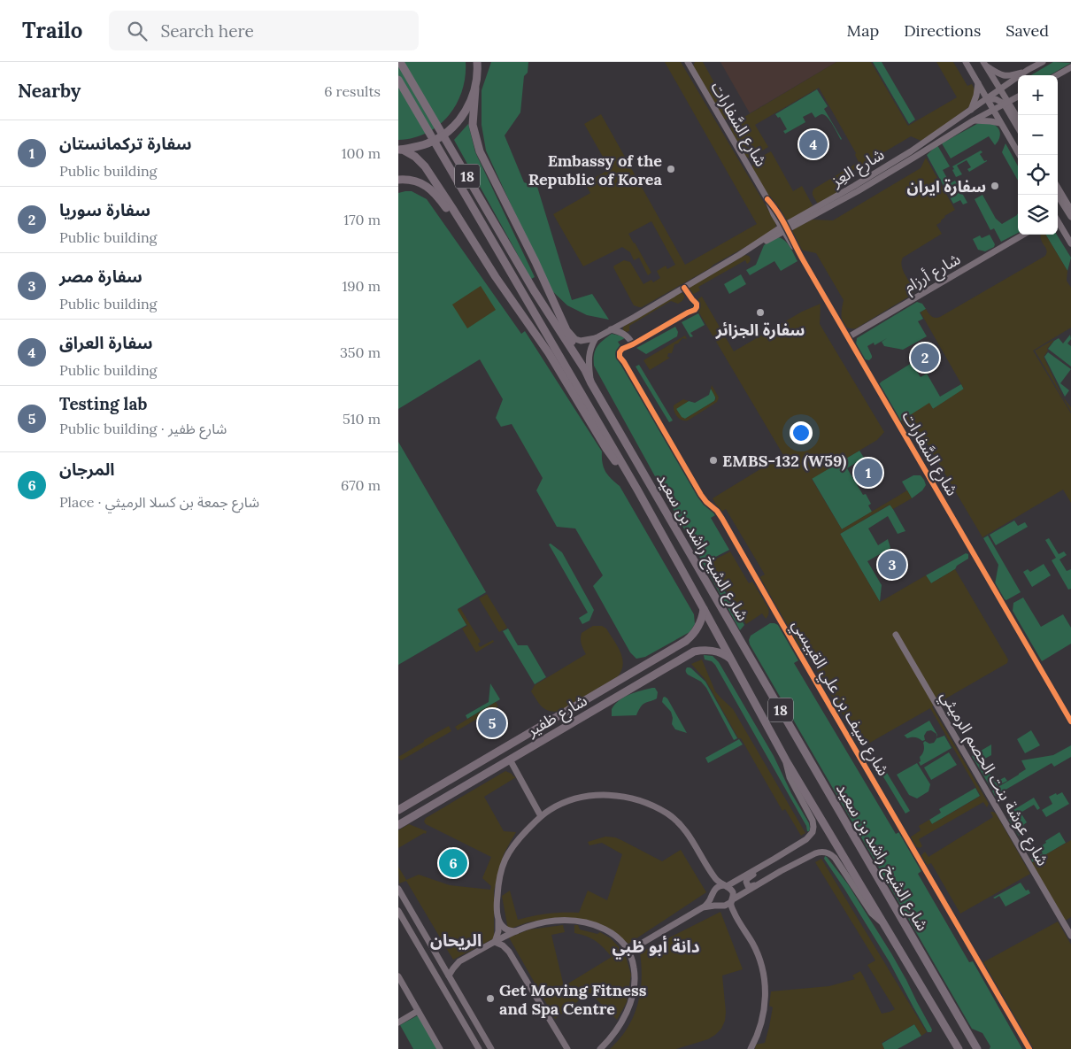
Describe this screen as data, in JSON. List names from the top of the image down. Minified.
{"streets":{"main road":["18","شارع الشيخ راشد بن سعيد","شارع ظفير"],"street":["شارع السَّفارات","شارع العِز","شارع أرزام","شارع سيف بن علي القبيسي","شارع عوشة بنت الحصم الرميثي"]},"crossings":[["شارع السَّفارات","شارع العِز"],["شارع السَّفارات","شارع أرزام"],["شارع الشيخ راشد بن سعيد","شارع ظفير"]],"districts":["الريحان","دانة أبو ظبي"],"places":["Embassy of the Republic of Korea","سفارة ايران","سفارة الجزائر","EMBS-132 (W59)","Get Moving Fitness and Spa Centre"],"page":{"header":"Trailo","search":"Search here","nav":["Map","Directions","Saved"],"heading":["Nearby","6 results"],"map_buttons":["+","−"],"list":[{"mark":"1","name":"سفارة تركمانستان","note":"Public building","value":"100 m"},{"mark":"2","name":"سفارة سوريا","note":"Public building","value":"170 m"},{"mark":"3","name":"سفارة مصر","note":"Public building","value":"190 m"},{"mark":"4","name":"سفارة العراق","note":"Public building","value":"350 m"},{"mark":"5","name":"Testing lab","note":"Public building · شارع ظفير","value":"510 m"},{"mark":"6","name":"المرجان","note":"Place · شارع جمعة بن كسلا الرميثي","value":"670 m"}],"pins":["4","2","1","3","5","6"]}}
